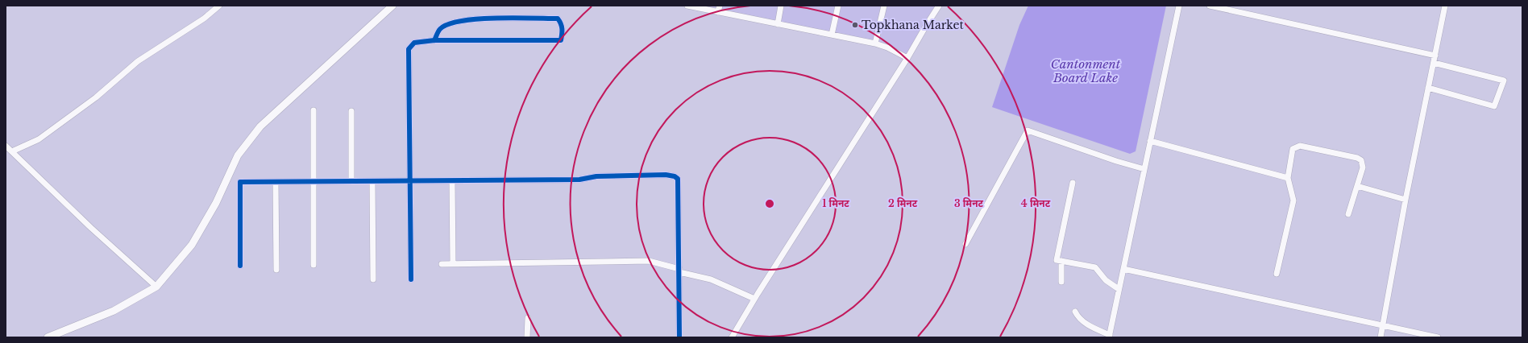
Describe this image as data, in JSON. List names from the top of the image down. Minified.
{"water":["Cantonment Board Lake"],"places":["Topkhana Market"],"rings":["1 मिनट","2 मिनट","3 मिनट","4 मिनट"]}
